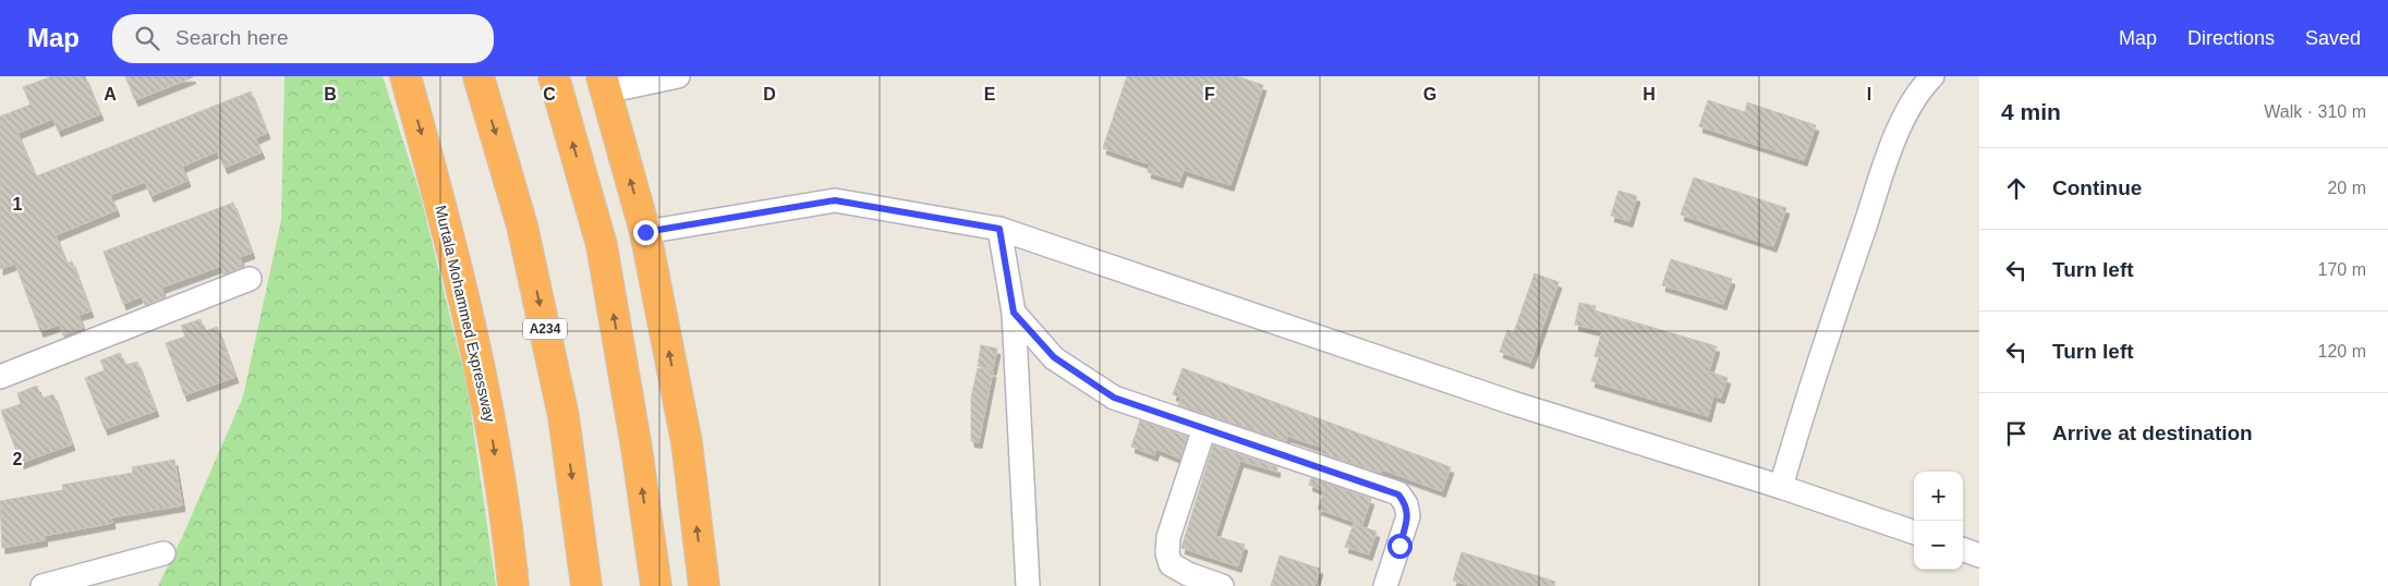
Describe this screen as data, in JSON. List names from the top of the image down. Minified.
{"streets":{"highway":["Murtala Mohammed Expressway","A234"]},"page":{"header":"Map","search":"Search here","nav":["Map","Directions","Saved"],"heading":["4 min","Walk · 310 m"],"list":[["Continue","20 m"],["Turn left","170 m"],["Turn left","120 m"],"Arrive at destination"],"map_buttons":["+","−"]},"grid":{"columns":["A","B","C","D","E","F","G","H","I"],"rows":["1","2"]}}
